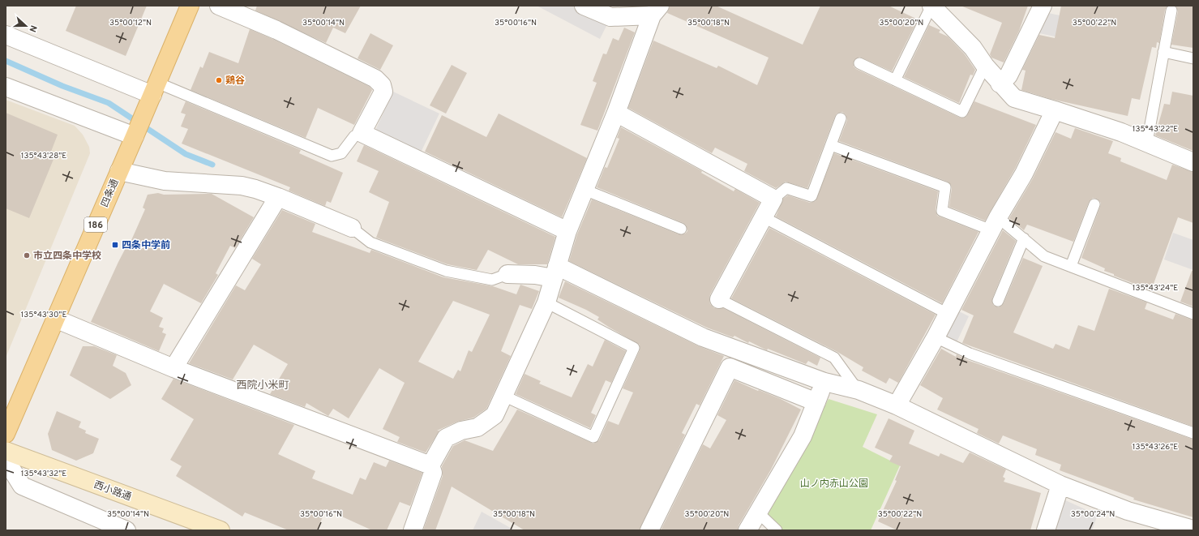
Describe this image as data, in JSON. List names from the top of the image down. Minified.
{"streets":{"main road":["四条通","186"],"street":["西小路通"]},"districts":["西院小米町"],"parks":["山ノ内赤山公園"],"places":{"other":["鶏谷","市立四条中学校"],"transit":["四条中学前"]},"north":"right","coordinates":["35°00'12\"N","35°00'14\"N","35°00'16\"N","35°00'18\"N","35°00'20\"N","35°00'22\"N","135°43'22\"E","135°43'28\"E","135°43'24\"E","135°43'30\"E","135°43'26\"E","135°43'32\"E","35°00'24\"N"]}
